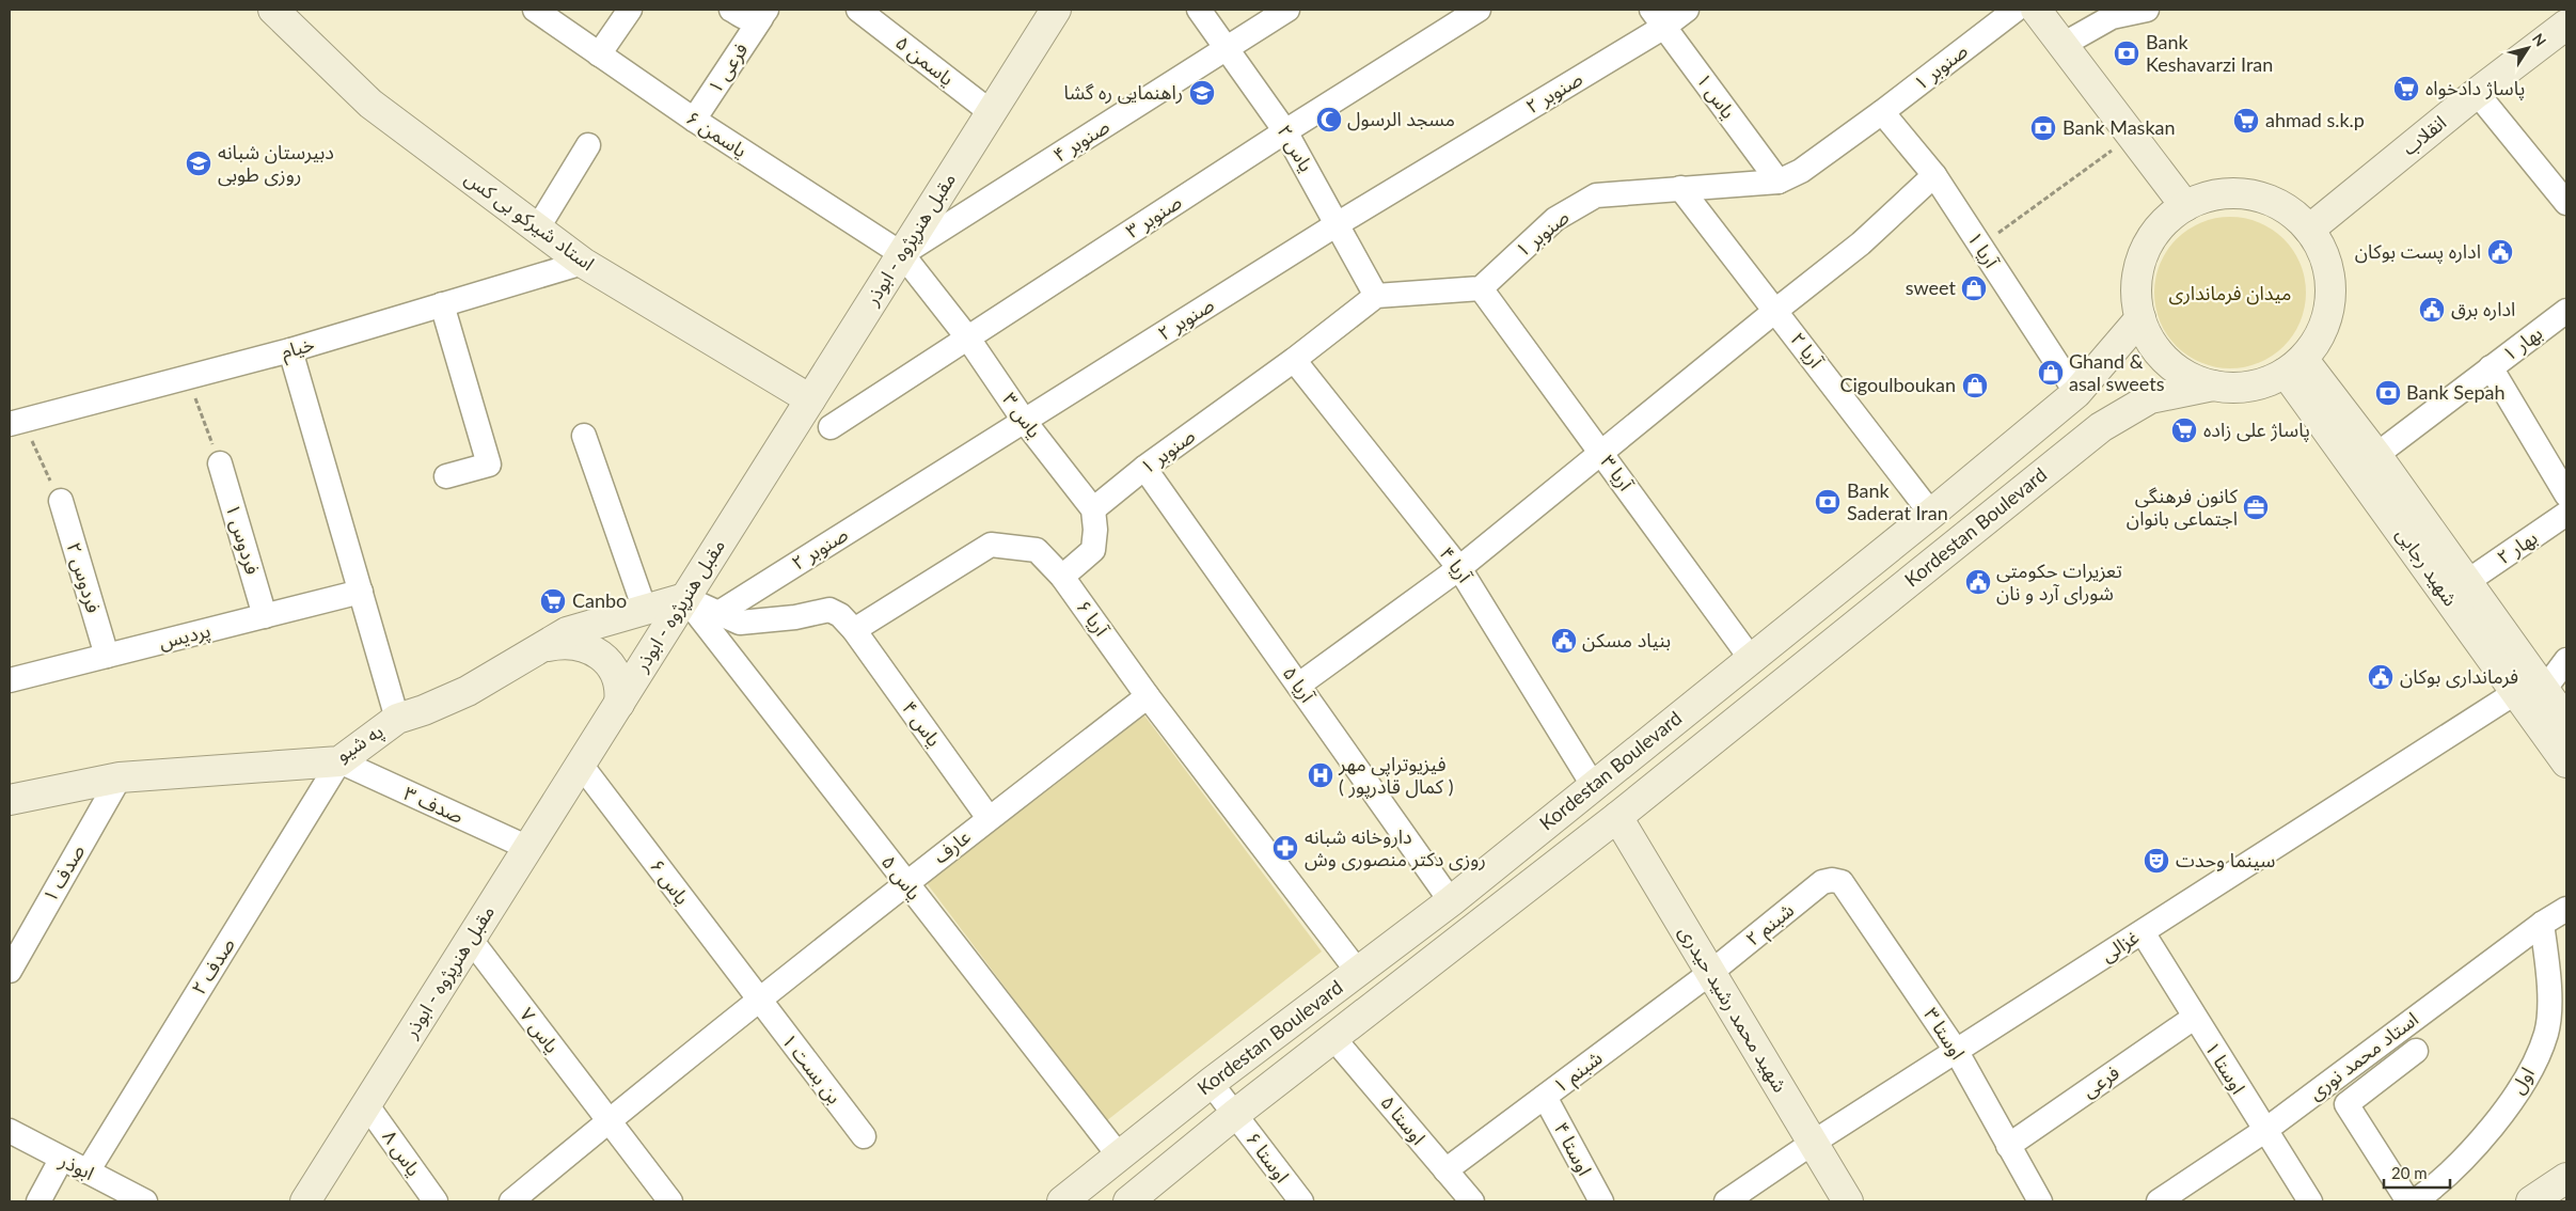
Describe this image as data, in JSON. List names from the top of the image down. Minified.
{"streets":{"main road":["انقلاب","استاد شیرکو بی کس","مقبل هنرپژوه - ابوذر","Kordestan Boulevard","شهید رجایی","په شیو","شهید محمد رشید حیدری"],"street":["یاسمن ۵","صنوبر ۱","فرعی ۱","صنوبر ۲","یاس ۱","یاسمن ۶","صنوبر ۴","یاس ۲","صنوبر ۳","آریا ۱","بهار ۱","خیام","آریا ۲","یاس ۳","آریا ۳","فردوس ۱","بهار ۲","آریا ۴","فردوس ۲","آریا ۶","پردیس","آریا ۵","یاس ۴","صدف ۳","عارف","صدف ۱","یاس ۵","یاس ۶","شبنم ۲","غزالی","صدف ۲","یاس ۷","اوستا ۳","استاد محمد نوری","اوستا ۱","بن بست ۱","شبنم ۱","اول","فرعی","اوستا ۵","اوستا ۴","یاس ۸","اوستا ۶","ابوذر"]},"crossings":[["یاسمن ۵","مقبل هنرپژوه - ابوذر"],["صنوبر ۱","یاس ۱"],["صنوبر ۱","یاس ۲"],["صنوبر ۱","آریا ۱"],["صنوبر ۱","آریا ۲"],["صنوبر ۱","یاس ۳"],["صنوبر ۱","آریا ۳"],["صنوبر ۱","آریا ۴"],["صنوبر ۱","آریا ۵"],["فرعی ۱","یاسمن ۶"],["صنوبر ۲","یاس ۱"],["صنوبر ۲","یاس ۲"],["صنوبر ۲","یاس ۳"],["یاسمن ۶","صنوبر ۴"],["یاسمن ۶","مقبل هنرپژوه - ابوذر"],["یاسمن ۶","یاس ۳"],["صنوبر ۴","یاس ۲"],["صنوبر ۴","مقبل هنرپژوه - ابوذر"],["صنوبر ۴","یاس ۳"],["یاس ۲","صنوبر ۳"],["صنوبر ۳","یاس ۳"],["استاد شیرکو بی کس","مقبل هنرپژوه - ابوذر"],["استاد شیرکو بی کس","خیام"],["مقبل هنرپژوه - ابوذر","یاس ۳"],["مقبل هنرپژوه - ابوذر","په شیو"],["مقبل هنرپژوه - ابوذر","صدف ۳"],["مقبل هنرپژوه - ابوذر","یاس ۵"],["مقبل هنرپژوه - ابوذر","یاس ۶"],["مقبل هنرپژوه - ابوذر","یاس ۷"],["مقبل هنرپژوه - ابوذر","یاس ۸"],["آریا ۱","Kordestan Boulevard"],["بهار ۱","شهید رجایی"],["آریا ۲","Kordestan Boulevard"],["آریا ۳","Kordestan Boulevard"],["Kordestan Boulevard","آریا ۴"],["Kordestan Boulevard","آریا ۶"],["Kordestan Boulevard","آریا ۵"],["Kordestan Boulevard","یاس ۵"],["Kordestan Boulevard","شهید محمد رشید حیدری"],["Kordestan Boulevard","اوستا ۵"],["Kordestan Boulevard","اوستا ۶"],["فردوس ۱","پردیس"],["بهار ۲","شهید رجایی"],["شهید رجایی","غزالی"],["فردوس ۲","پردیس"],["آریا ۶","یاس ۴"],["آریا ۶","عارف"],["یاس ۴","عارف"],["په شیو","صدف ۳"],["په شیو","صدف ۱"],["په شیو","یاس ۵"],["په شیو","صدف ۲"],["صدف ۳","صدف ۲"],["عارف","یاس ۵"],["عارف","یاس ۶"],["عارف","یاس ۷"],["عارف","بن بست ۱"],["یاس ۶","بن بست ۱"],["شبنم ۲","شهید محمد رشید حیدری"],["شبنم ۲","اوستا ۳"],["شبنم ۲","شبنم ۱"],["غزالی","شهید محمد رشید حیدری"],["غزالی","اوستا ۳"],["غزالی","اوستا ۱"],["صدف ۲","ابوذر"],["شهید محمد رشید حیدری","شبنم ۱"],["اوستا ۳","فرعی"],["استاد محمد نوری","اوستا ۱"],["استاد محمد نوری","اول"],["اوستا ۱","فرعی"],["شبنم ۱","اوستا ۵"],["شبنم ۱","اوستا ۴"]],"parks":["میدان فرمانداری"],"places":{"bank":["Bank Keshavarzi Iran","Bank Maskan","Bank Sepah","Bank Saderat Iran"],"supermarket":["پاساژ دادخواه","ahmad s.k.p","پاساژ علی زاده","Canbo"],"school or university":["راهنمایی ره گشا","دبیرستان شبانه روزی طوبی"],"mosque":["مسجد الرسول"],"public building":["اداره پست بوکان","اداره برق","تعزیرات حکومتی شورای آرد و نان","بنیاد مسکن","فرمانداری بوکان"],"shop":["sweet","Ghand & asal sweets","Cigoulboukan"],"office":["کانون فرهنگی اجتماعی بانوان"],"hospital":["فیزیوتراپی مهر ( کمال قادرپور )"],"pharmacy":["داروخانه شبانه روزی دکتر منصوری وش"],"theatre":["سینما وحدت"]},"scale_bar":"20 m","north":"top right"}
